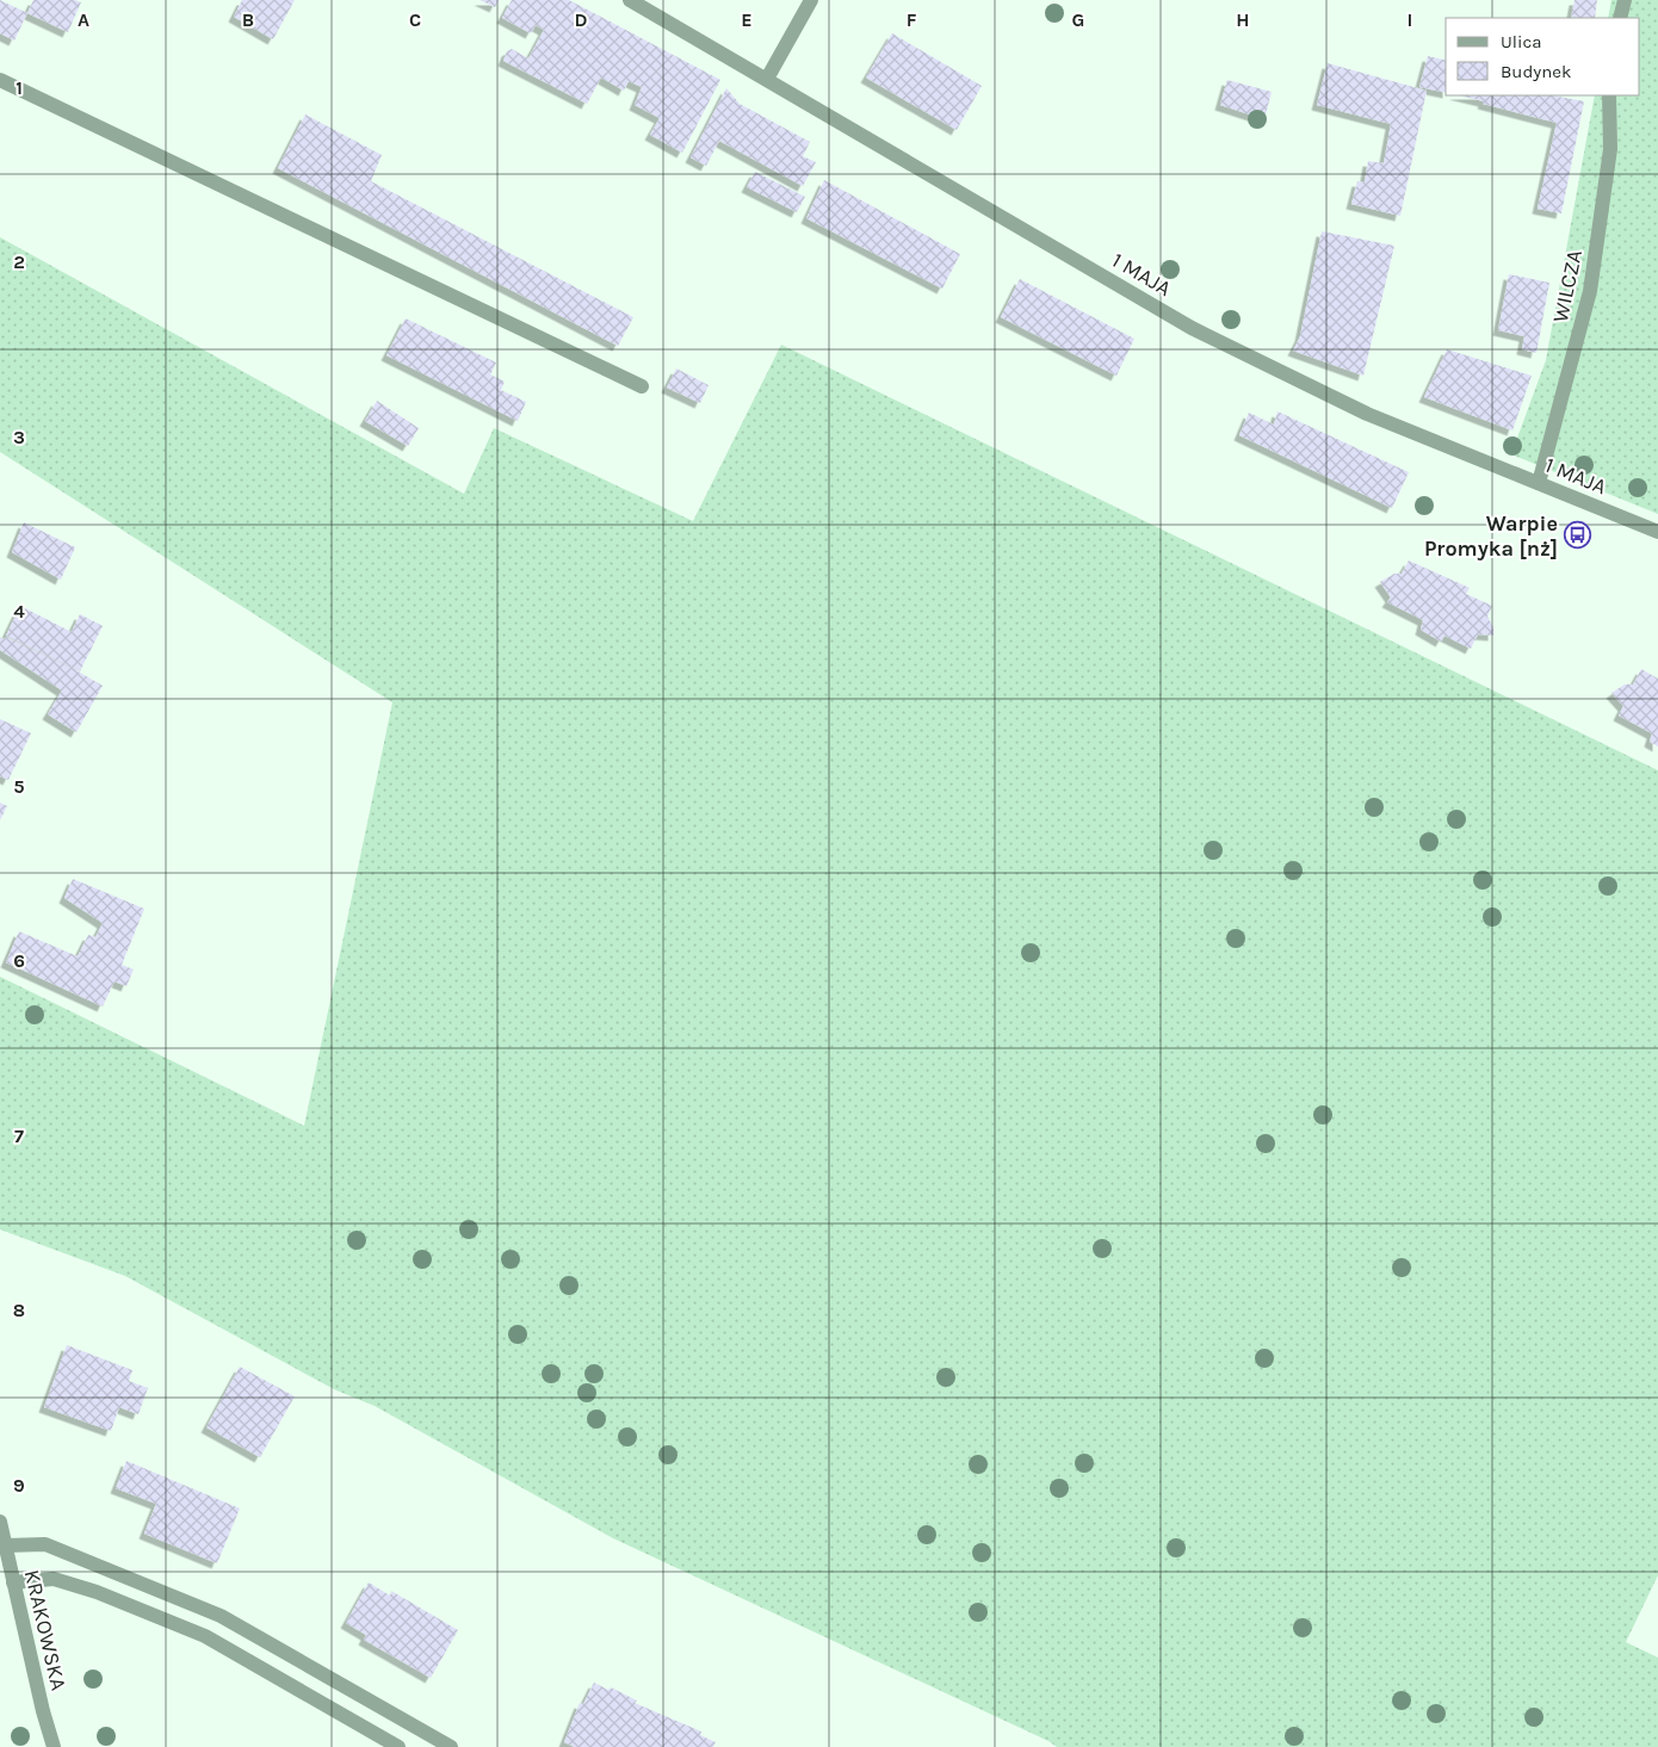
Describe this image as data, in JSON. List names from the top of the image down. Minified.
{"streets":{"street":["1 MAJA","WILCZA","KRAKOWSKA"]},"crossings":[["1 MAJA","WILCZA"]],"places":{"bus stop":["Warpie Promyka [nż]"]},"legend":["Ulica","Budynek"],"grid":{"columns":["A","B","C","D","E","F","G","H","I"],"rows":["1","2","3","4","5","6","7","8","9"]}}
